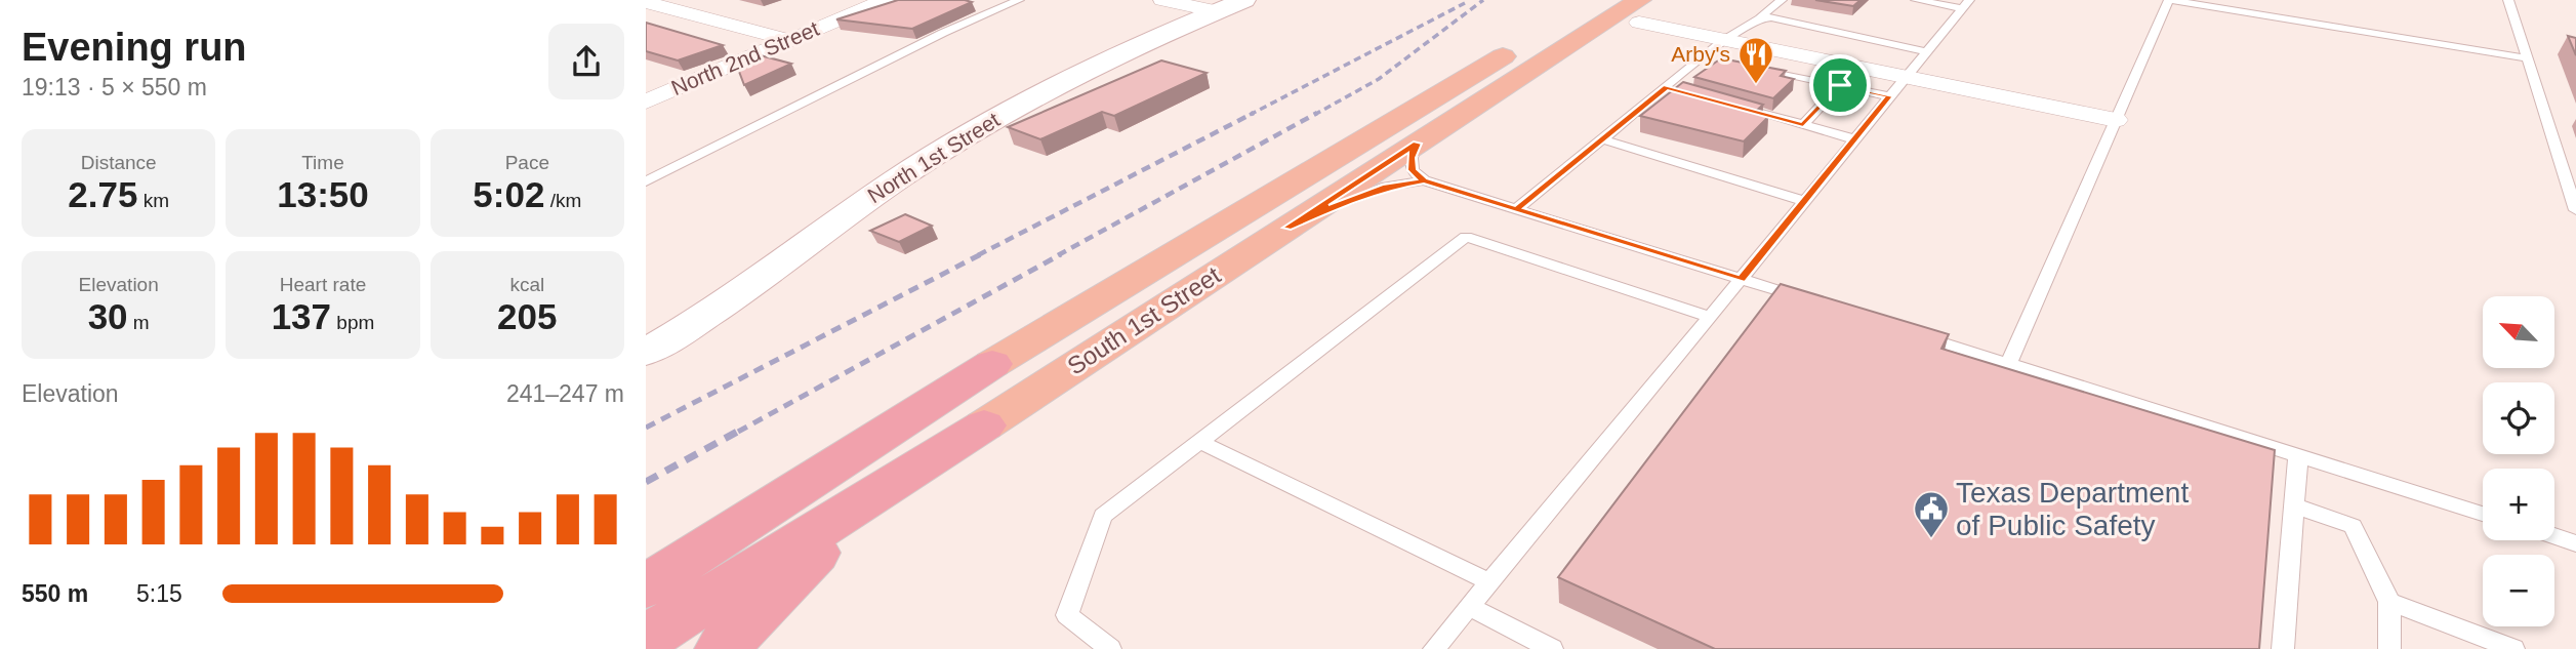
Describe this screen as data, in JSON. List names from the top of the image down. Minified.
{"streets":{"highway":["South 1st Street"],"main road":["North 1st Street"],"street":["North 2nd Street"]},"places":{"restaurant":["Arby's"],"public building":["Texas Department of Public Safety"]},"north":"top left","page":{"heading":["Evening run","19:13 · 5 × 550 m"],"stats":[["Distance","2.75 km"],["Time","13:50"],["Pace","5:02 /km"],["Elevation","30 m"],["Heart rate","137 bpm"],["kcal","205"]],"map_buttons":["+","−"],"chart":["Elevation","241–247 m"],"list":[{"name":"550 m","note":"5:15"}]}}
